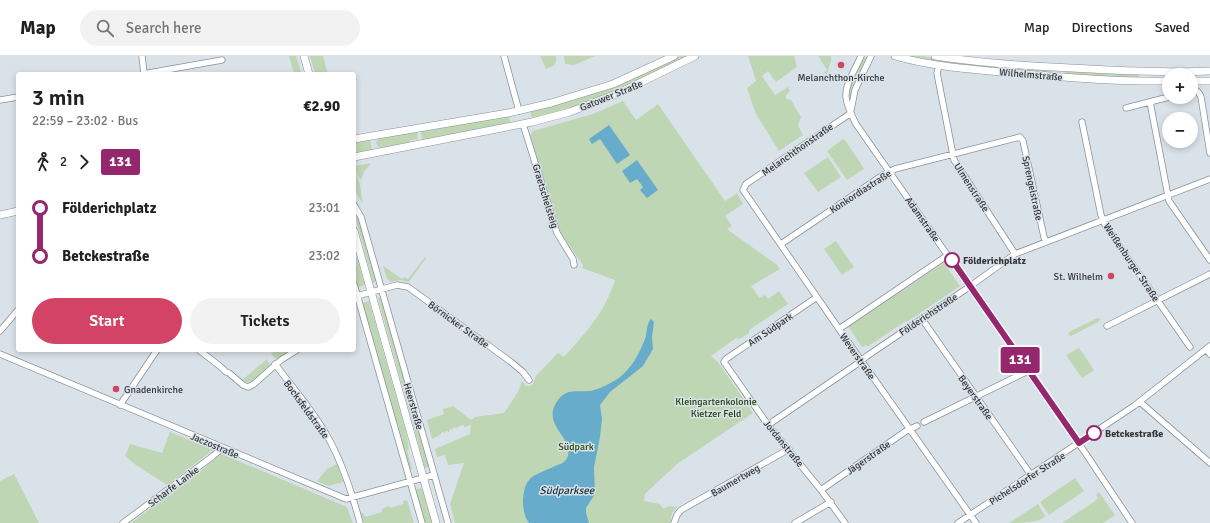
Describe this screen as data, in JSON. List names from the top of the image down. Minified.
{"streets":{"main road":["Wilhelmstraße","Gatower Straße","Heerstraße"],"street":["Melanchthonstraße","Ulmenstraße","Sprengelstraße","Konkordiastraße","Graetschelsteig","Adamstraße","Weißenburger Straße","Földerichstraße","Börnicker Straße","Am Südpark","Weverstraße","Beyerstraße","Bocksfeldstraße","Jordanstraße","Jaczostraße","Jägerstraße","Pichelsdorfer Straße","Baumertweg","Scharfe Lanke"]},"crossings":[["Wilhelmstraße","Ulmenstraße"],["Gatower Straße","Graetschelsteig"],["Melanchthonstraße","Adamstraße"],["Melanchthonstraße","Weverstraße"],["Ulmenstraße","Konkordiastraße"],["Ulmenstraße","Földerichstraße"],["Sprengelstraße","Konkordiastraße"],["Sprengelstraße","Földerichstraße"],["Konkordiastraße","Adamstraße"],["Konkordiastraße","Weverstraße"],["Adamstraße","Földerichstraße"],["Adamstraße","Pichelsdorfer Straße"],["Weißenburger Straße","Földerichstraße"],["Földerichstraße","Weverstraße"],["Földerichstraße","Beyerstraße"],["Földerichstraße","Jordanstraße"],["Börnicker Straße","Heerstraße"],["Am Südpark","Weverstraße"],["Am Südpark","Jordanstraße"],["Weverstraße","Jägerstraße"],["Weverstraße","Pichelsdorfer Straße"],["Beyerstraße","Pichelsdorfer Straße"],["Heerstraße","Jaczostraße"],["Bocksfeldstraße","Jaczostraße"],["Jordanstraße","Jägerstraße"],["Jordanstraße","Baumertweg"],["Jaczostraße","Scharfe Lanke"]],"water":["Südparksee"],"parks":["Kleingartenkolonie Kietzer Feld","Südpark"],"places":["Melanchthon-Kirche","Földerichplatz","St. Wilhelm","Gnadenkirche","Betckestraße"],"lines":["bus line 131"],"page":{"header":"Map","search":"Search here","nav":["Map","Directions","Saved"],"on_map":"131","map_buttons":["+","−"],"heading":["3 min","22:59 – 23:02 · Bus","€2.90"],"legs":["2","131"],"list":[{"name":"Földerichplatz","value":"23:01"},{"name":"Betckestraße","value":"23:02"}],"buttons":["Start","Tickets"]}}
